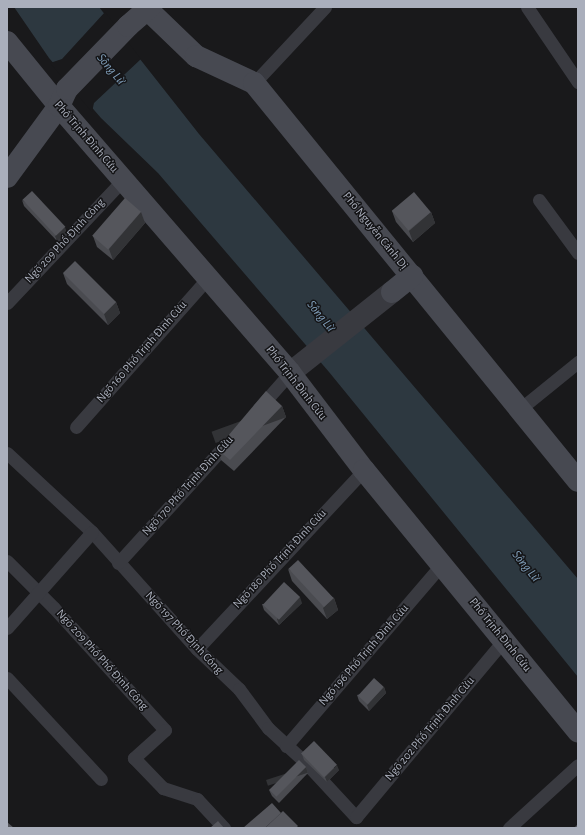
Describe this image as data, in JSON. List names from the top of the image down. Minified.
{"streets":{"main road":["Phố Trịnh Đình Cửu","Phố Nguyễn Cảnh Dị"],"lane":["Ngõ 209 Phố Định Công","Ngõ 160 Phố Trịnh Đình Cửu","Ngõ 170 Phố Trịnh Đình Cửu","Ngõ 180 Phố Trịnh Đình Cửu","Ngõ 197 Phố Định Công","Ngõ 196 Phố Trịnh Đình Cửu","Ngõ 209 Phố Phố Định Công","Ngõ 202 Phố Trịnh Đình Cửu"]},"crossings":[["Phố Trịnh Đình Cửu","Ngõ 209 Phố Định Công"],["Phố Trịnh Đình Cửu","Ngõ 160 Phố Trịnh Đình Cửu"],["Phố Trịnh Đình Cửu","Ngõ 180 Phố Trịnh Đình Cửu"],["Phố Trịnh Đình Cửu","Ngõ 196 Phố Trịnh Đình Cửu"],["Phố Trịnh Đình Cửu","Ngõ 202 Phố Trịnh Đình Cửu"],["Ngõ 170 Phố Trịnh Đình Cửu","Ngõ 197 Phố Định Công"],["Ngõ 180 Phố Trịnh Đình Cửu","Ngõ 197 Phố Định Công"],["Ngõ 197 Phố Định Công","Ngõ 196 Phố Trịnh Đình Cửu"],["Ngõ 197 Phố Định Công","Ngõ 202 Phố Trịnh Đình Cửu"]],"water":["Sông Lừ"]}
